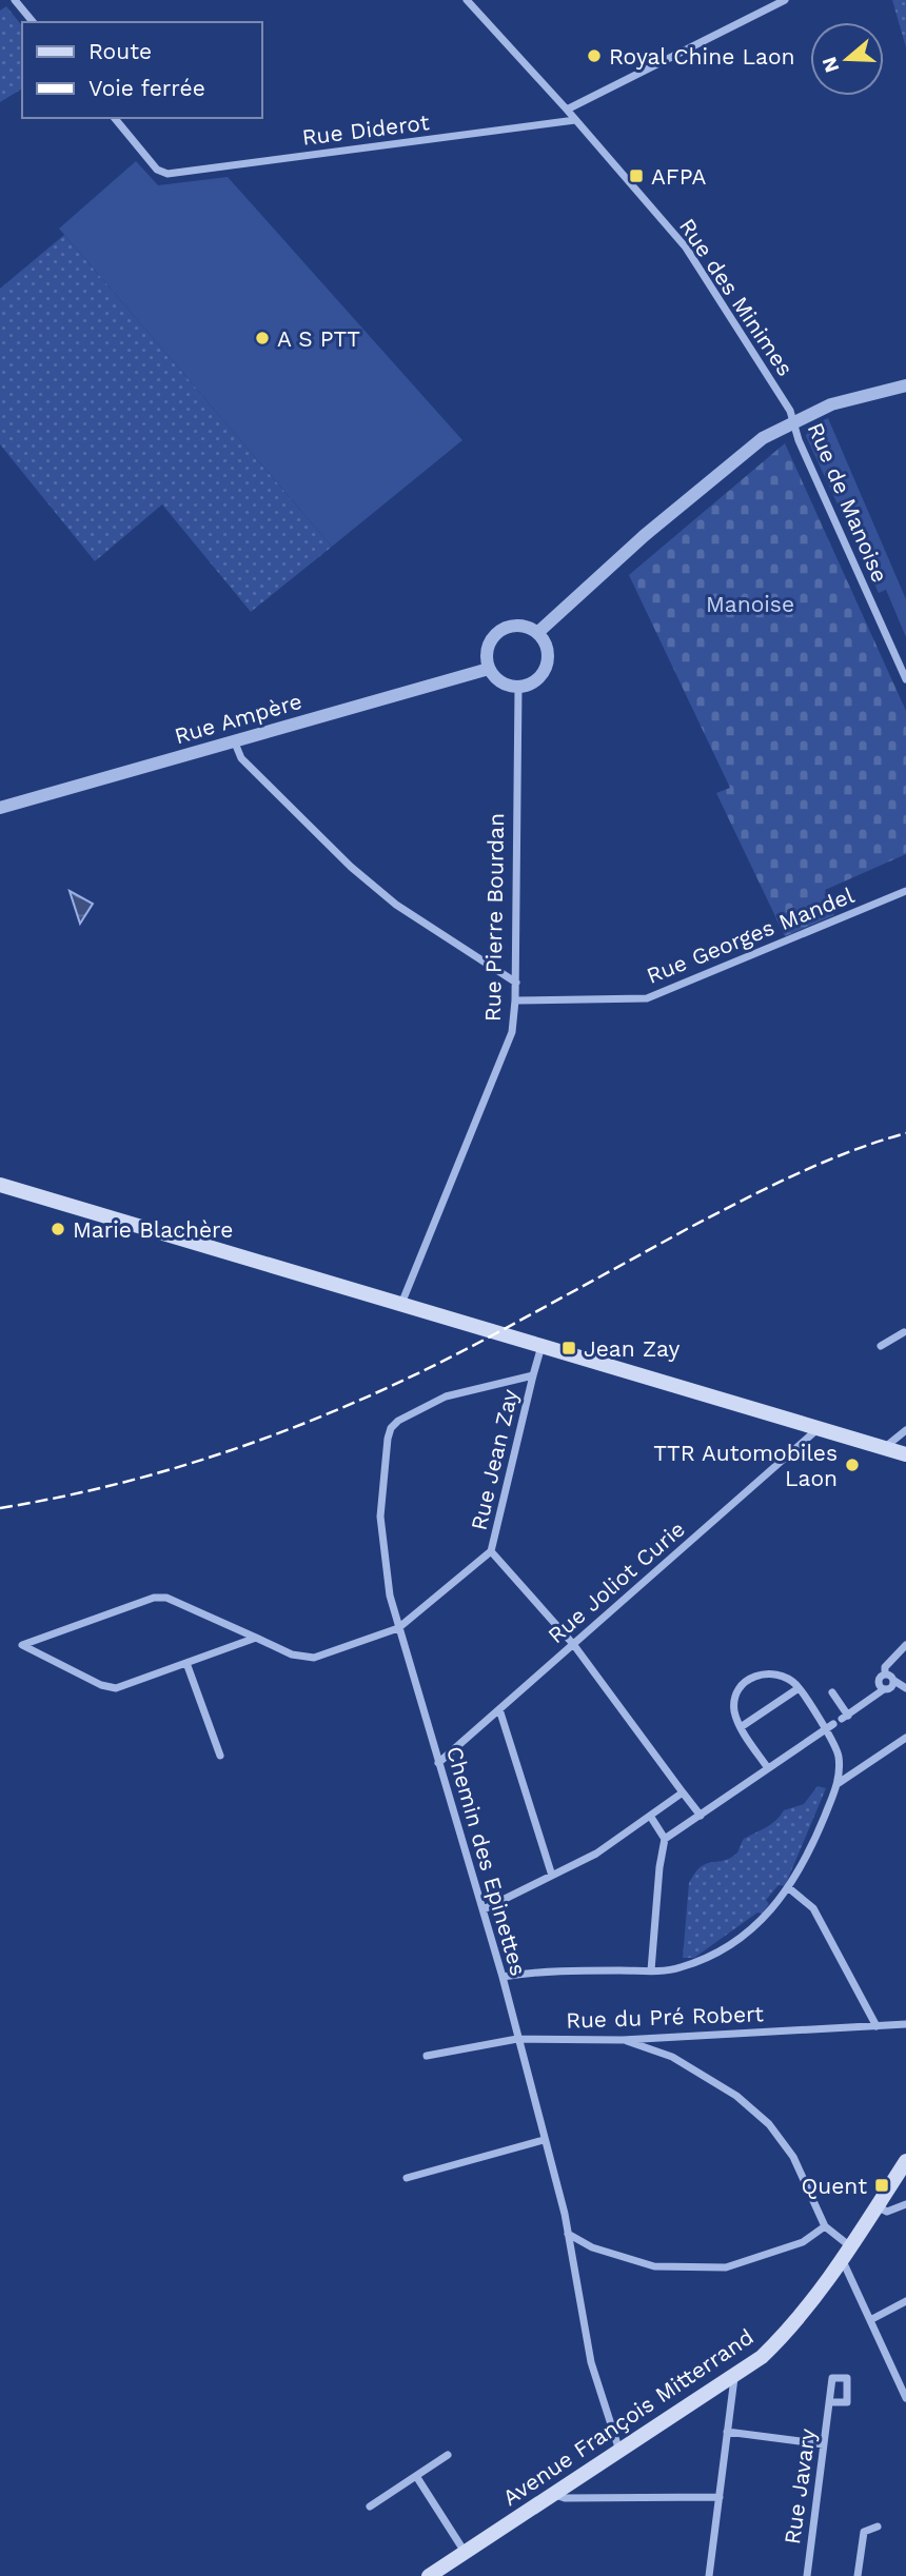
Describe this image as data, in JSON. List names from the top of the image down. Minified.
{"streets":{"main road":["Avenue François Mitterrand"],"street":["Rue Diderot","Rue des Minimes","Rue de Manoise","Rue Ampère","Rue Pierre Bourdan","Rue Georges Mandel","Rue Jean Zay","Rue Joliot Curie","Chemin des Epinettes","Rue du Pré Robert","Rue Javary"]},"crossings":[["Rue Diderot","Rue des Minimes"],["Rue des Minimes","Rue de Manoise"],["Rue Ampère","Rue Pierre Bourdan"],["Rue Pierre Bourdan","Rue Georges Mandel"],["Rue Jean Zay","Chemin des Epinettes"],["Rue Joliot Curie","Chemin des Epinettes"],["Chemin des Epinettes","Rue du Pré Robert"],["Chemin des Epinettes","Avenue François Mitterrand"]],"parks":["Manoise"],"places":{"other":["Royal Chine Laon","A S PTT","Marie Blachère","TTR Automobiles Laon"],"transit":["AFPA","Jean Zay","Quent"]},"legend":["Route","Voie ferrée"],"north":"left"}
